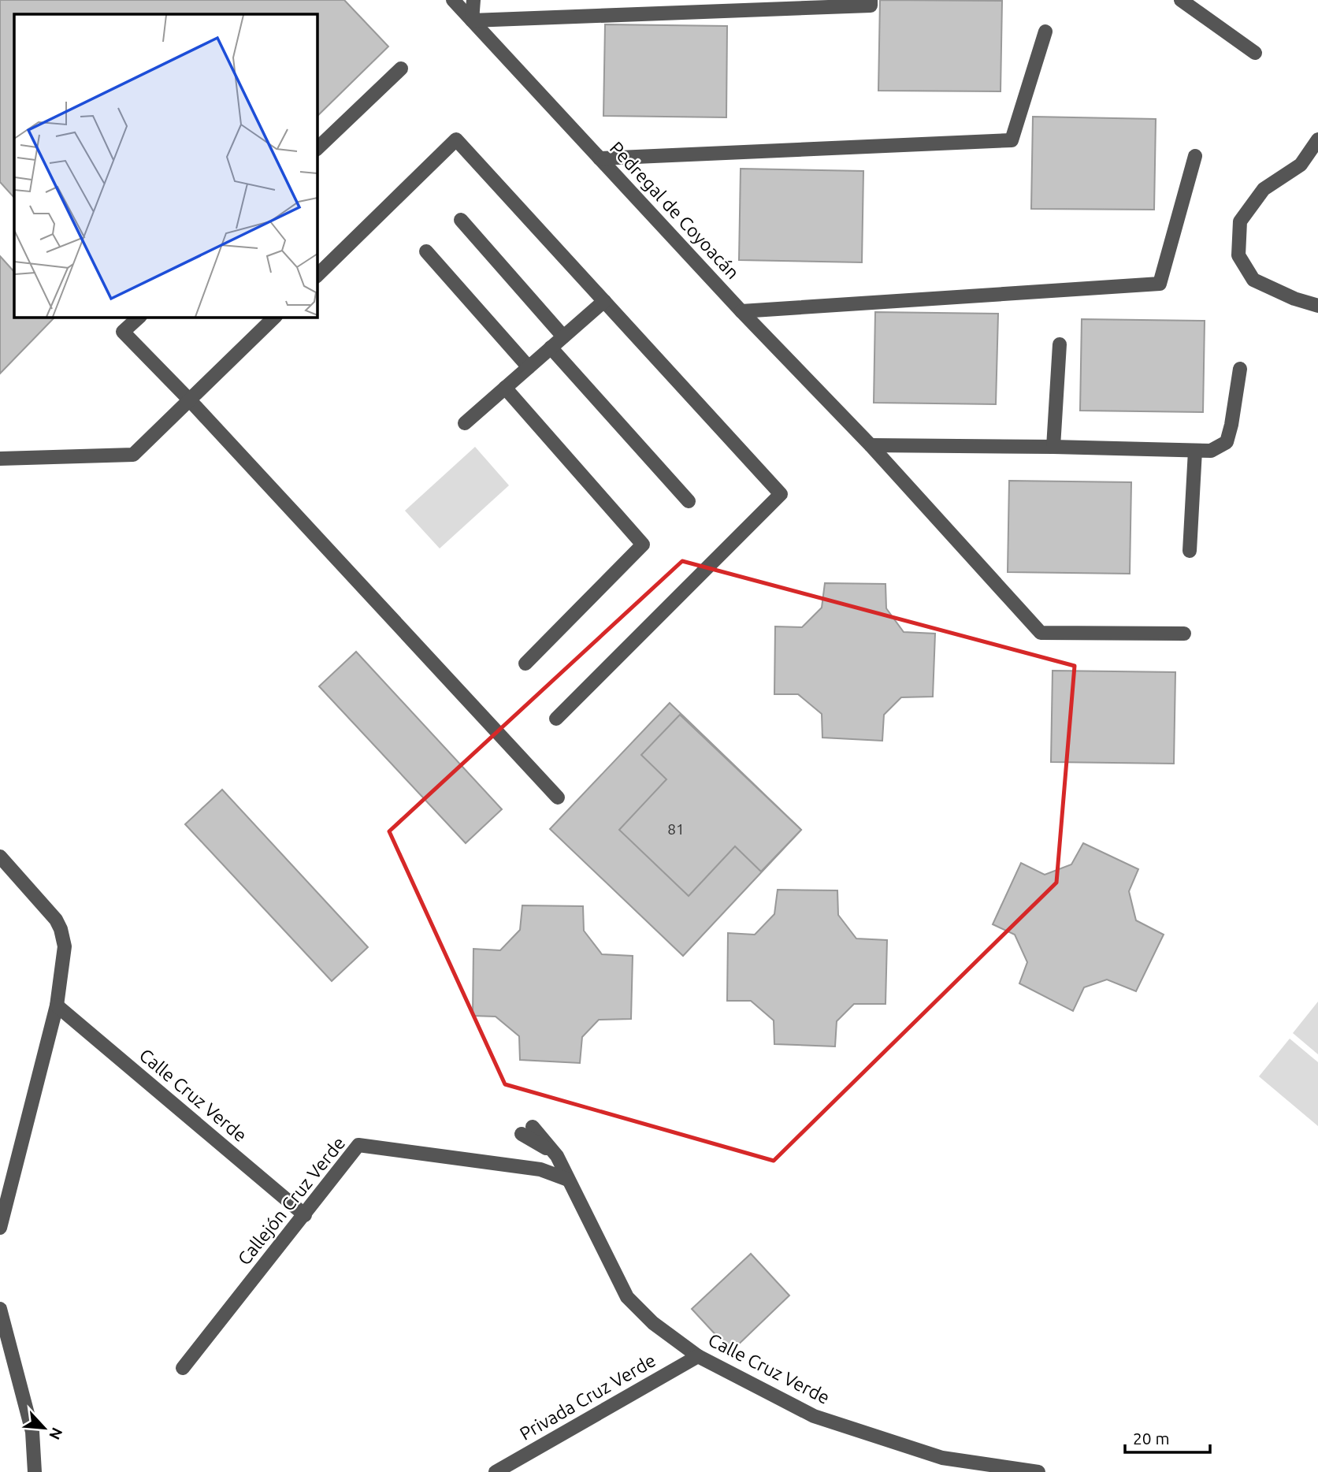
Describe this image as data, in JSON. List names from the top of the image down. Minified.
{"streets":{"street":["Pedregal de Coyoacán","Calle Cruz Verde","Callejón Cruz Verde","Privada Cruz Verde"]},"crossings":[["Calle Cruz Verde","Callejón Cruz Verde"],["Calle Cruz Verde","Privada Cruz Verde"]],"house_numbers":["81"],"scale_bar":"20 m","north":"bottom right"}
